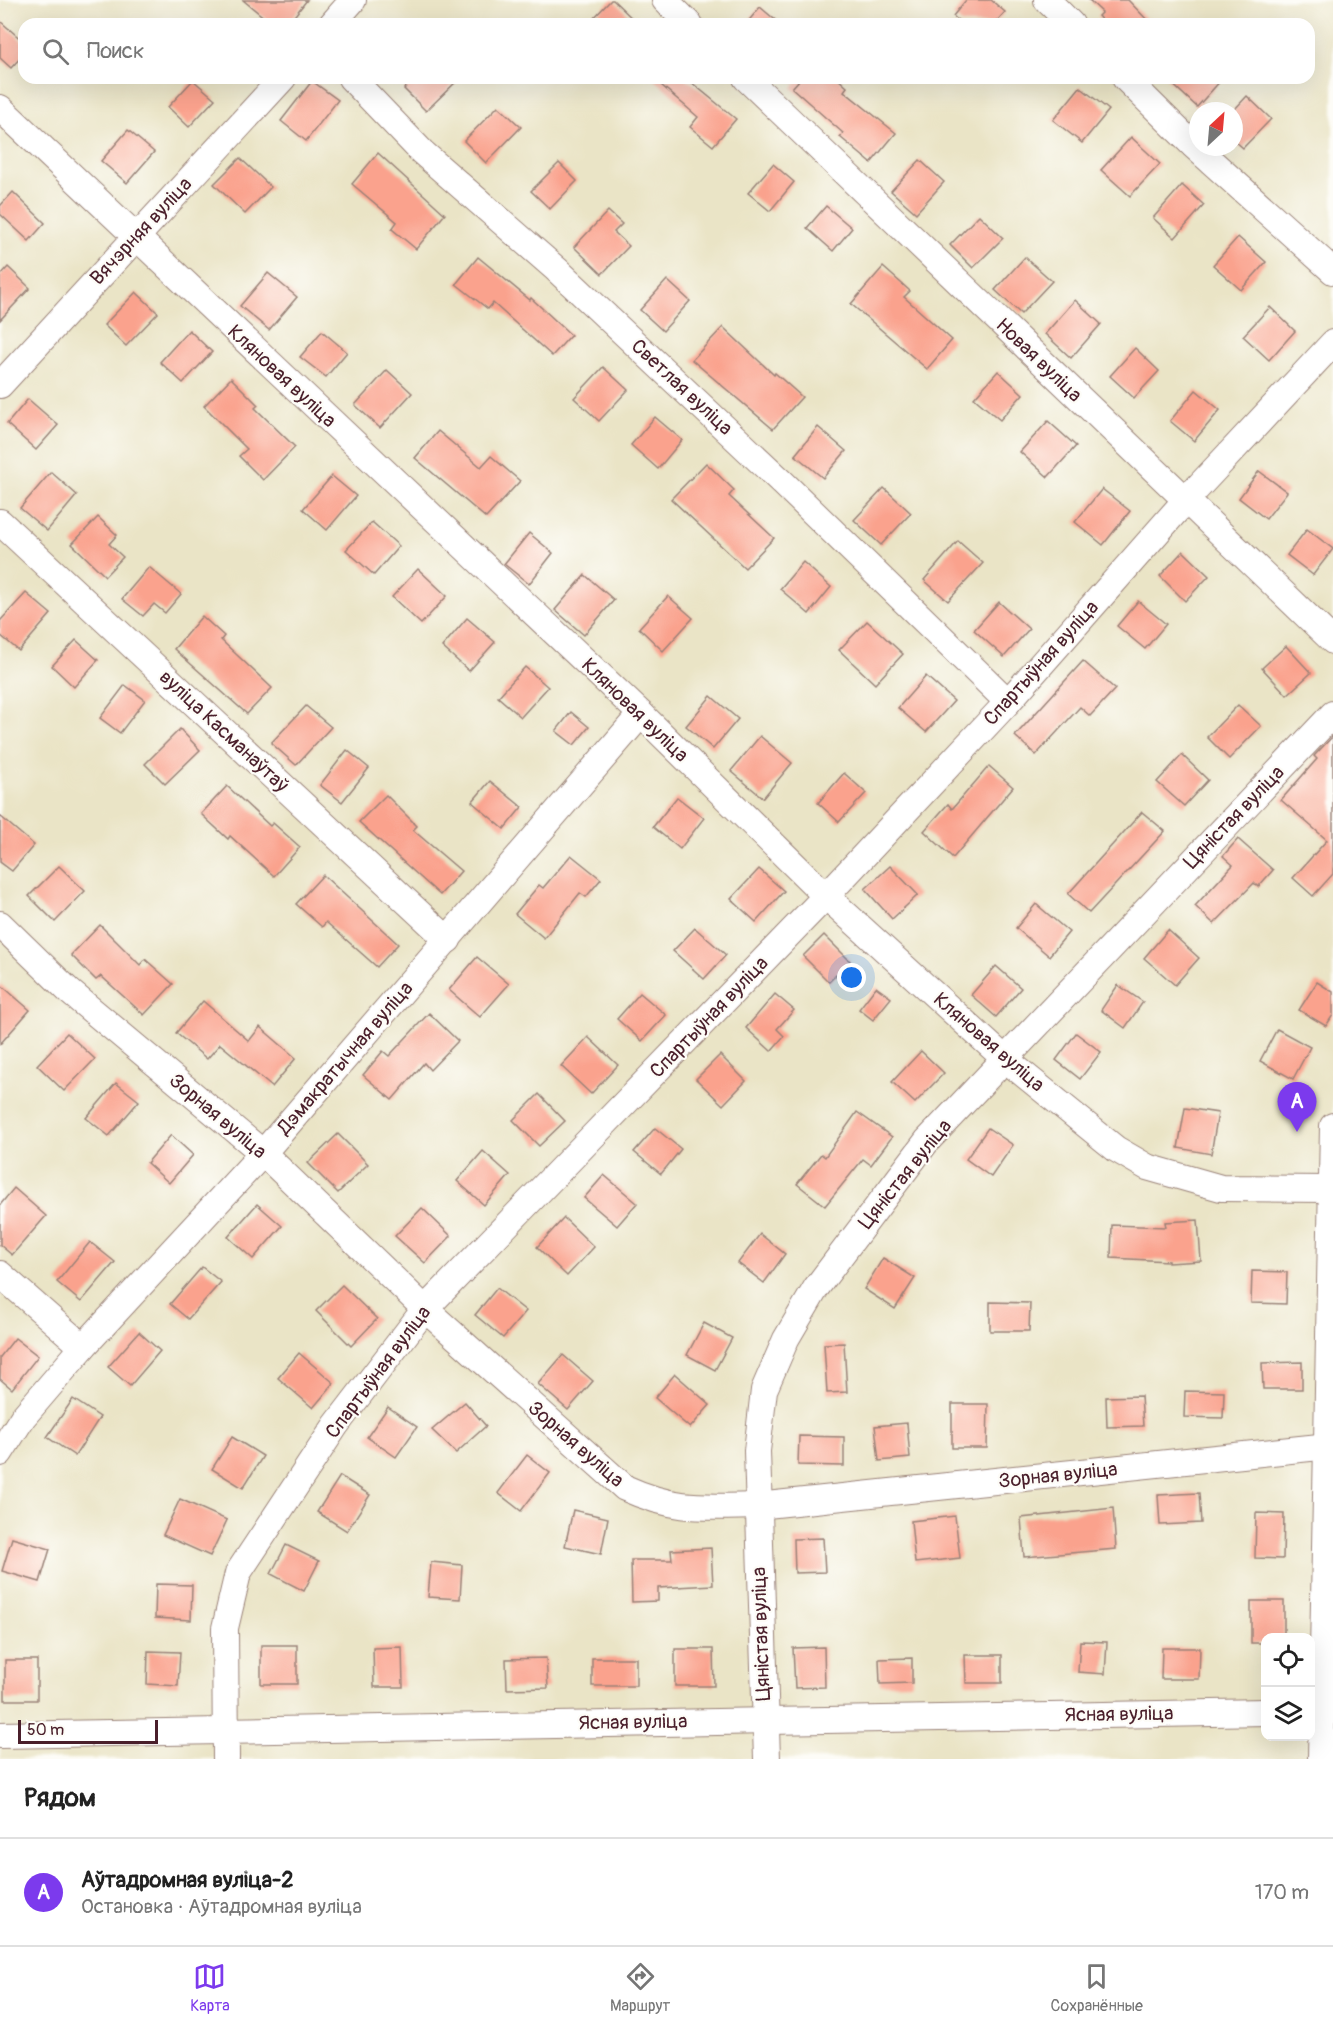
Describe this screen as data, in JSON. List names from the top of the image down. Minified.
{"streets":{"street":["Вячэрняя вуліца","Новая вуліца","Кляновая вуліца","Светлая вуліца","Спартыўная вуліца","вуліца Касманаўтаў","Цяністая вуліца","Дэмакратычная вуліца","Зорная вуліца","Ясная вуліца"]},"crossings":[["Вячэрняя вуліца","Кляновая вуліца"],["Новая вуліца","Спартыўная вуліца"],["Кляновая вуліца","Спартыўная вуліца"],["Кляновая вуліца","Цяністая вуліца"],["Кляновая вуліца","Дэмакратычная вуліца"],["Светлая вуліца","Спартыўная вуліца"],["Спартыўная вуліца","Зорная вуліца"],["Спартыўная вуліца","Ясная вуліца"],["вуліца Касманаўтаў","Дэмакратычная вуліца"],["Цяністая вуліца","Зорная вуліца"],["Цяністая вуліца","Ясная вуліца"],["Дэмакратычная вуліца","Зорная вуліца"]],"scale_bar":"50 m","north":"top right","page":{"search":"Поиск","pins":"A","scale":"50 m","heading":"Рядом","list":[{"mark":"A","name":"Аўтадромная вуліца-2","note":"Остановка · Аўтадромная вуліца","value":"170 m"}],"nav":["Карта","Маршрут","Сохранённые"]}}
